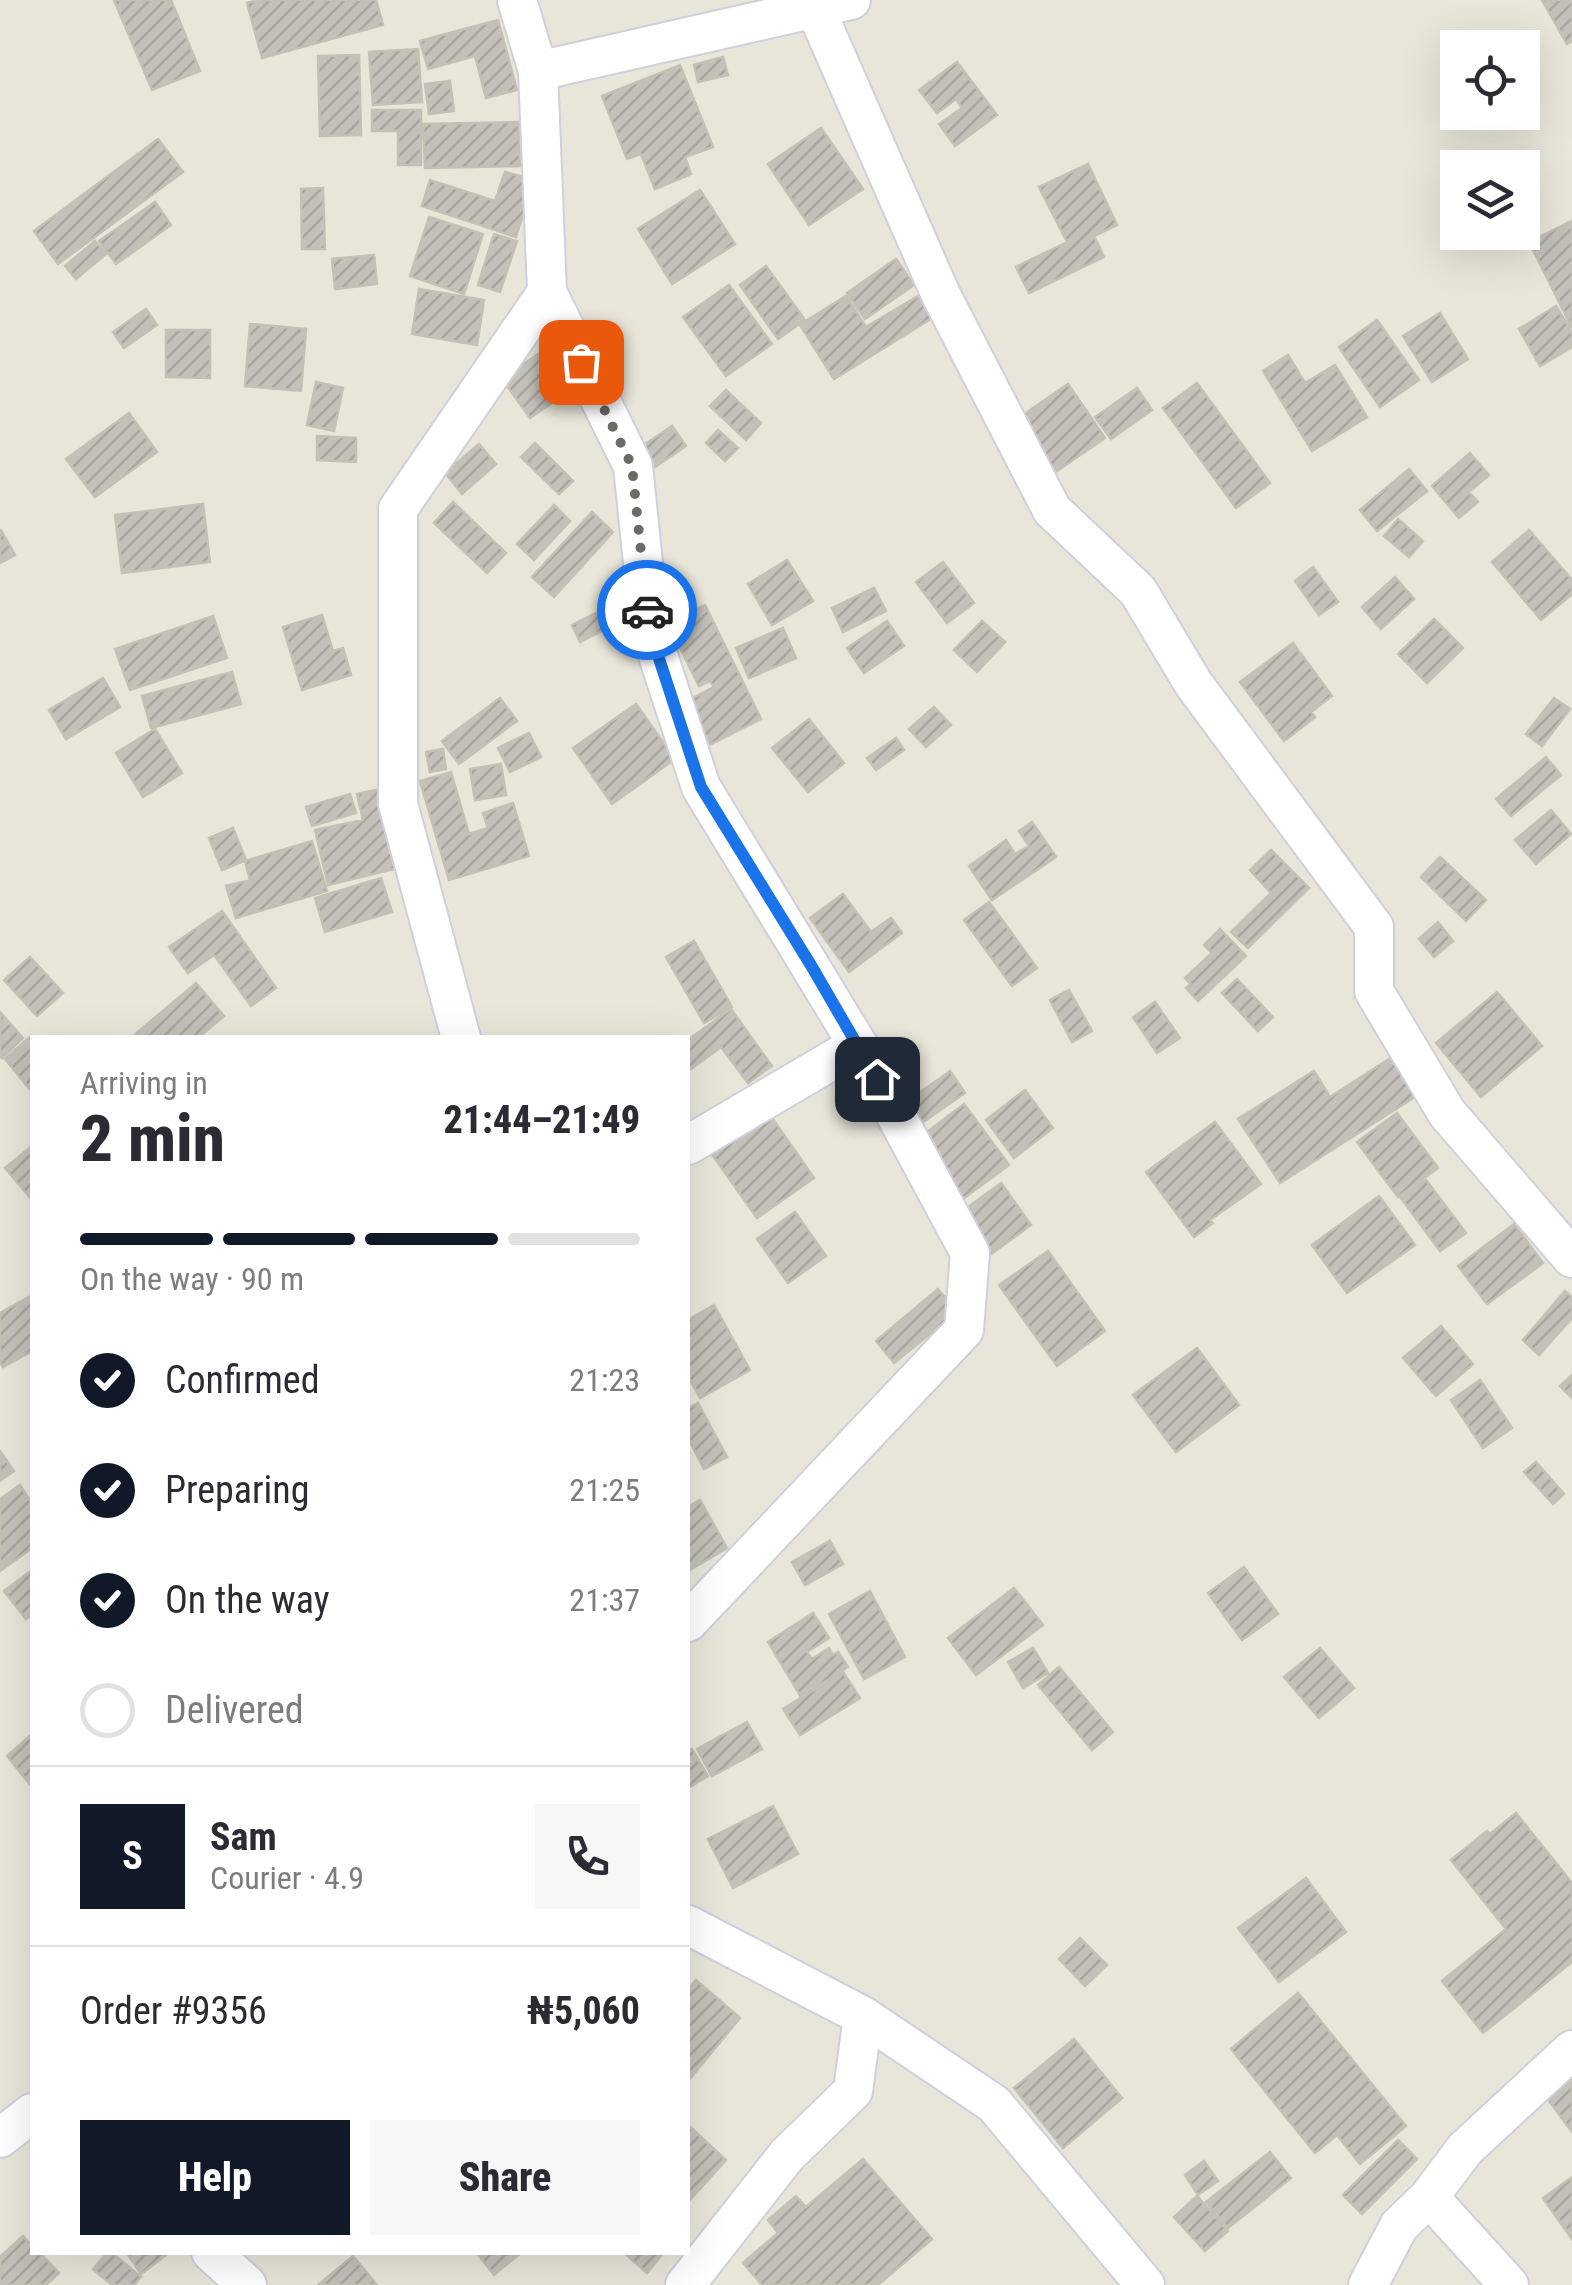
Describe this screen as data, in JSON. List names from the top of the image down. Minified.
{"page":{"heading":["2 min","Arriving in","21:44–21:49"],"panel":["Sam","Courier · 4.9","Order #9356","₦5,060"],"bar":"On the way · 90 m","list":[["Confirmed","21:23"],["Preparing","21:25"],["On the way","21:37"],"Delivered"],"round":"S","buttons":["Help","Share"]}}
